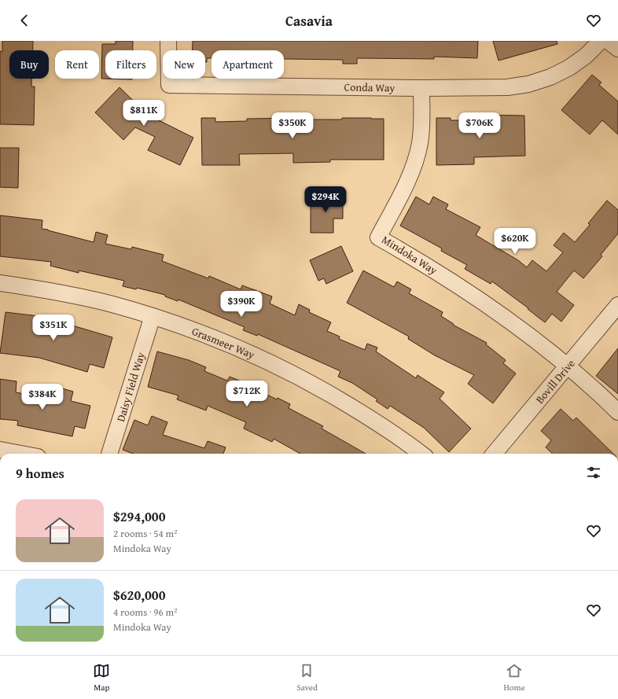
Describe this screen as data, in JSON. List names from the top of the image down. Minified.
{"streets":{"street":["Conda Way","Mindoka Way","Grasmeer Way","Bovill Drive","Daisy Field Way"]},"crossings":[["Conda Way","Mindoka Way"],["Mindoka Way","Bovill Drive"],["Grasmeer Way","Daisy Field Way"]],"page":{"header":"Casavia","chip":["Buy","Rent","Filters","New","Apartment"],"price":["$811K","$350K","$706K","$294K","$620K","$390K","$351K","$712K","$384K"],"heading":"9 homes","list":[{"name":"$294,000","note":"2 rooms · 54 m² · Mindoka Way"},{"name":"$620,000","note":"4 rooms · 96 m² · Mindoka Way"}],"tabs":["Map","Saved","Home"]}}
